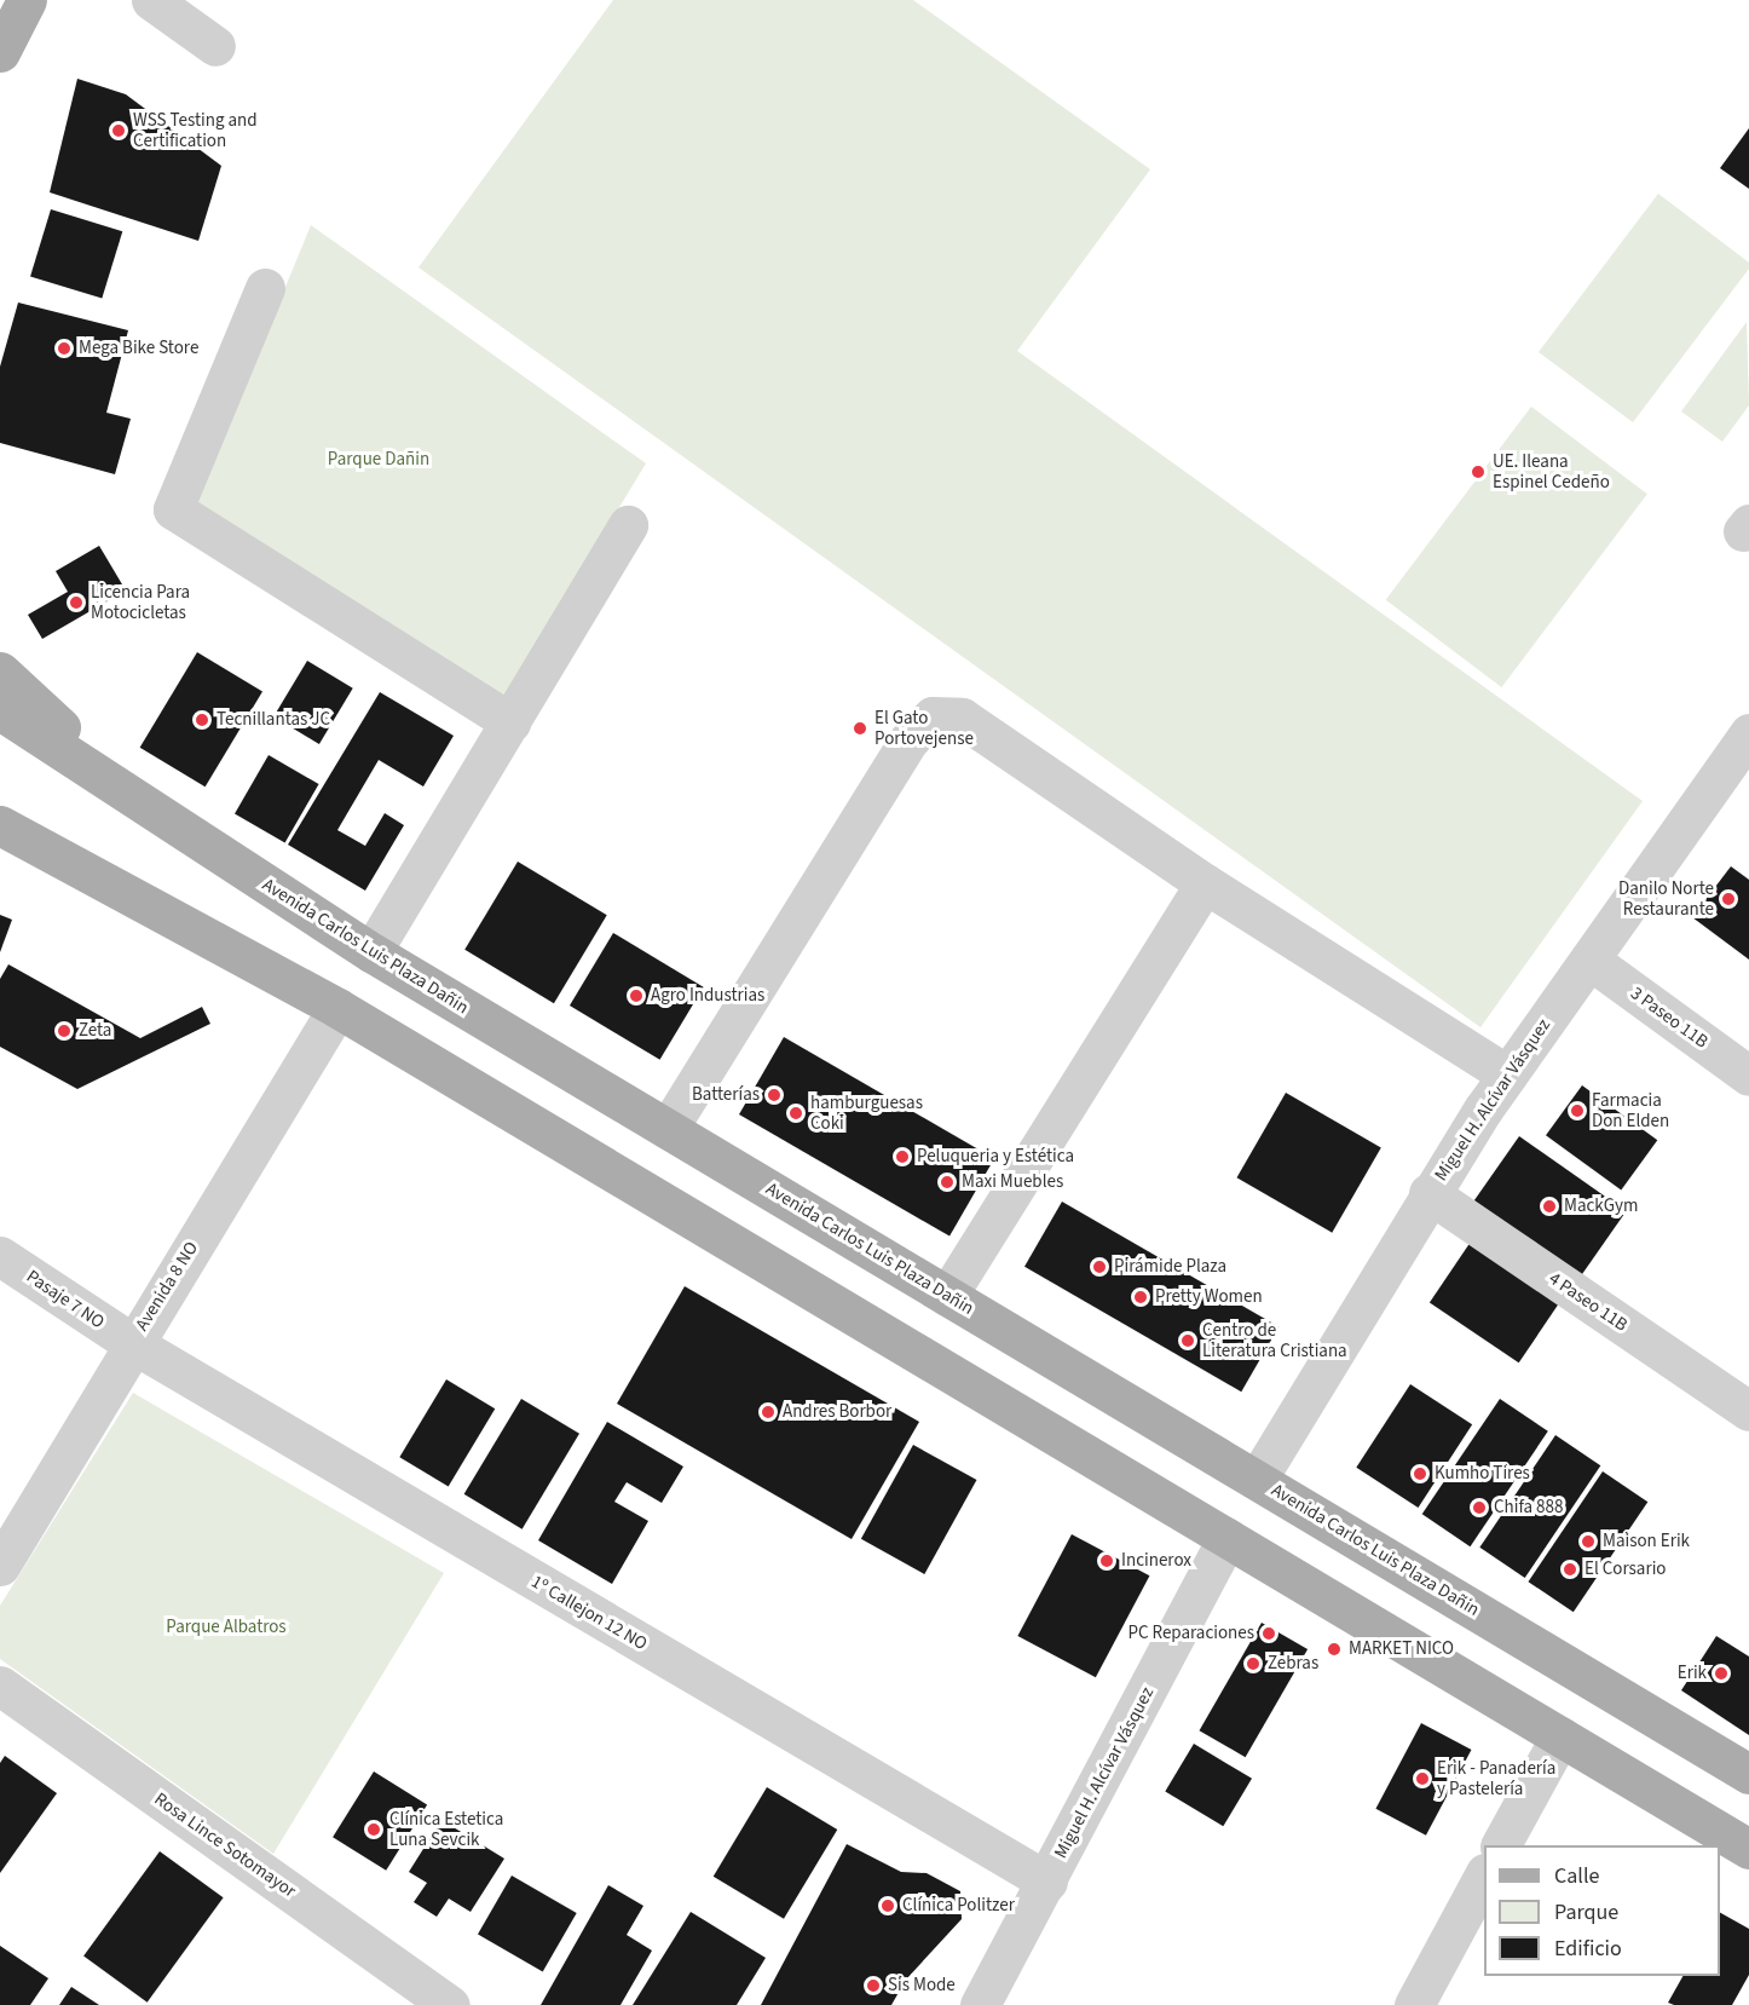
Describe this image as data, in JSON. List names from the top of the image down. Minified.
{"streets":{"main road":["Avenida Carlos Luis Plaza Dañin"],"street":["3 Paseo 11B","Miguel H. Alcívar Vásquez","Avenida 8 NO","Pasaje 7 NO","4 Paseo 11B","1º Callejon 12 NO","Rosa Lince Sotomayor"]},"crossings":[["Avenida Carlos Luis Plaza Dañin","Miguel H. Alcívar Vásquez"],["3 Paseo 11B","Miguel H. Alcívar Vásquez"],["Miguel H. Alcívar Vásquez","4 Paseo 11B"],["Miguel H. Alcívar Vásquez","1º Callejon 12 NO"],["Avenida 8 NO","Pasaje 7 NO"],["Avenida 8 NO","1º Callejon 12 NO"],["Pasaje 7 NO","1º Callejon 12 NO"]],"parks":["Parque Dañin","Parque Albatros"],"places":["WSS Testing and Certification","Mega Bike Store","UE. Ileana Espinel Cedeño","Licencia Para Motocicletas","Tecnillantas JC","El Gato Portovejense","Danilo Norte Restaurante","Agro Industrias","Zeta","Batterías","Farmacia Don Elden","hamburguesas Coki","Peluqueria y Estética","Maxi Muebles","MackGym","Pirámide Plaza","Pretty Women","Centro de Literatura Cristiana","Andres Borbor","Kumho Tires","Chifa 888","Maison Erik","Incinerox","El Corsario","PC Reparaciones","MARKET NICO","Zebras","Erik","Erik - Panadería y Pastelería","Clínica Estetica Luna Sevcik","Clínica Politzer","Sis Mode"],"legend":["Calle","Parque","Edificio"]}
